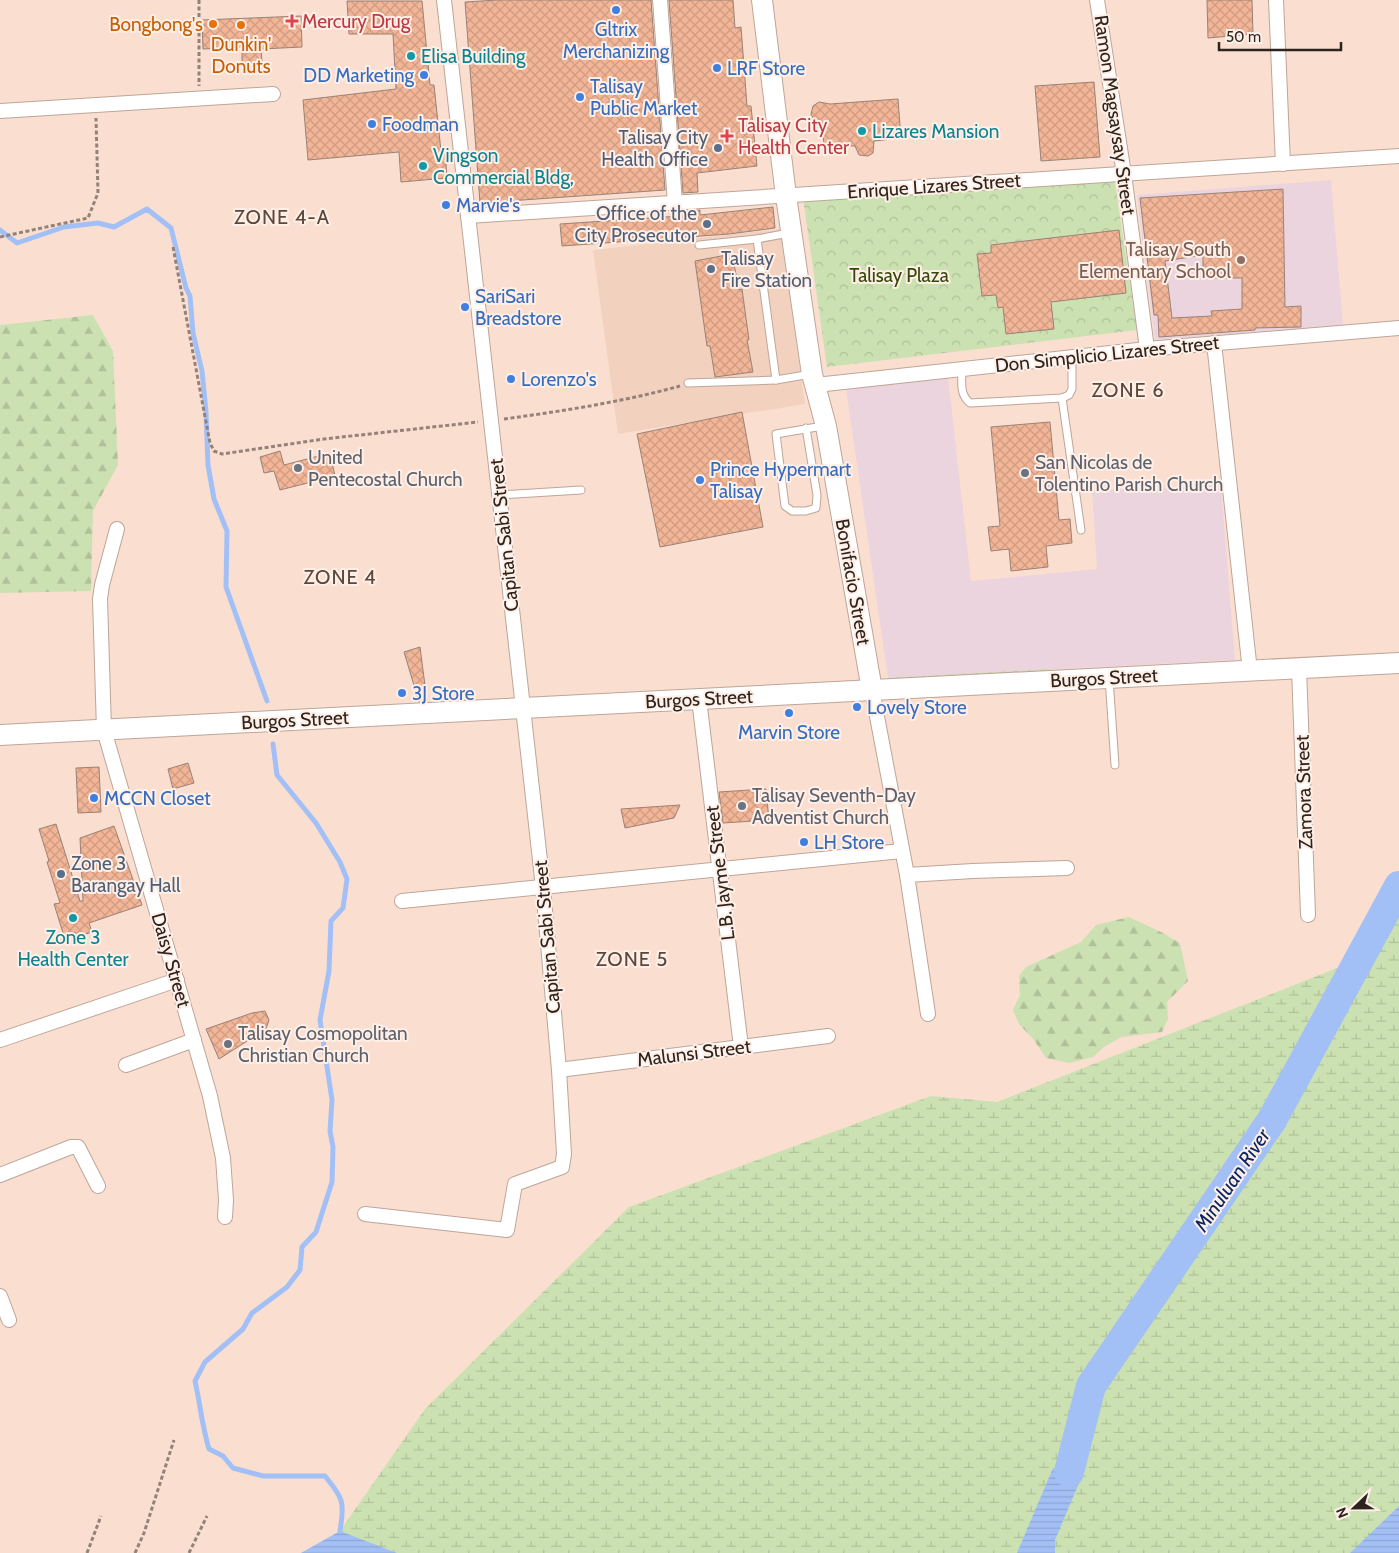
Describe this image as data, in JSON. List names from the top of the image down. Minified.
{"streets":{"street":["Ramon Magsaysay Street","Enrique Lizares Street","Don Simplicio Lizares Street","Capitan Sabi Street","Bonifacio Street","Burgos Street","Zamora Street","L.B. Jayme Street","Daisy Street","Malunsi Street"]},"crossings":[["Ramon Magsaysay Street","Enrique Lizares Street"],["Ramon Magsaysay Street","Don Simplicio Lizares Street"],["Enrique Lizares Street","Capitan Sabi Street"],["Enrique Lizares Street","Bonifacio Street"],["Don Simplicio Lizares Street","Bonifacio Street"],["Capitan Sabi Street","Burgos Street"],["Capitan Sabi Street","Malunsi Street"],["Bonifacio Street","Burgos Street"],["Burgos Street","Zamora Street"],["Burgos Street","L.B. Jayme Street"],["Burgos Street","Daisy Street"],["L.B. Jayme Street","Malunsi Street"]],"districts":["ZONE 4-A","ZONE 6","ZONE 4","ZONE 5"],"water":["Minuluan River"],"parks":["Talisay Plaza"],"places":{"other":["Gltrix Merchanizing","Bongbong's","Dunkin' Donuts","Elisa Building","LRF Store","DD Marketing","Talisay Public Market","Foodman","Lizares Mansion","Talisay City Health Office","Vingson Commercial Bldg,","Marvie's","Office of the City Prosecutor","Talisay South Elementary School","Talisay Fire Station","SariSari Breadstore","Lorenzo's","United Pentecostal Church","San Nicolas de Tolentino Parish Church","Prince Hypermart Talisay","3J Store","Lovely Store","Marvin Store","MCCN Closet","Talisay Seventh-Day Adventist Church","LH Store","Zone 3 Barangay Hall","Zone 3 Health Center","Talisay Cosmopolitan Christian Church"],"health":["Mercury Drug","Talisay City Health Center"]},"scale_bar":"50 m","north":"left"}
